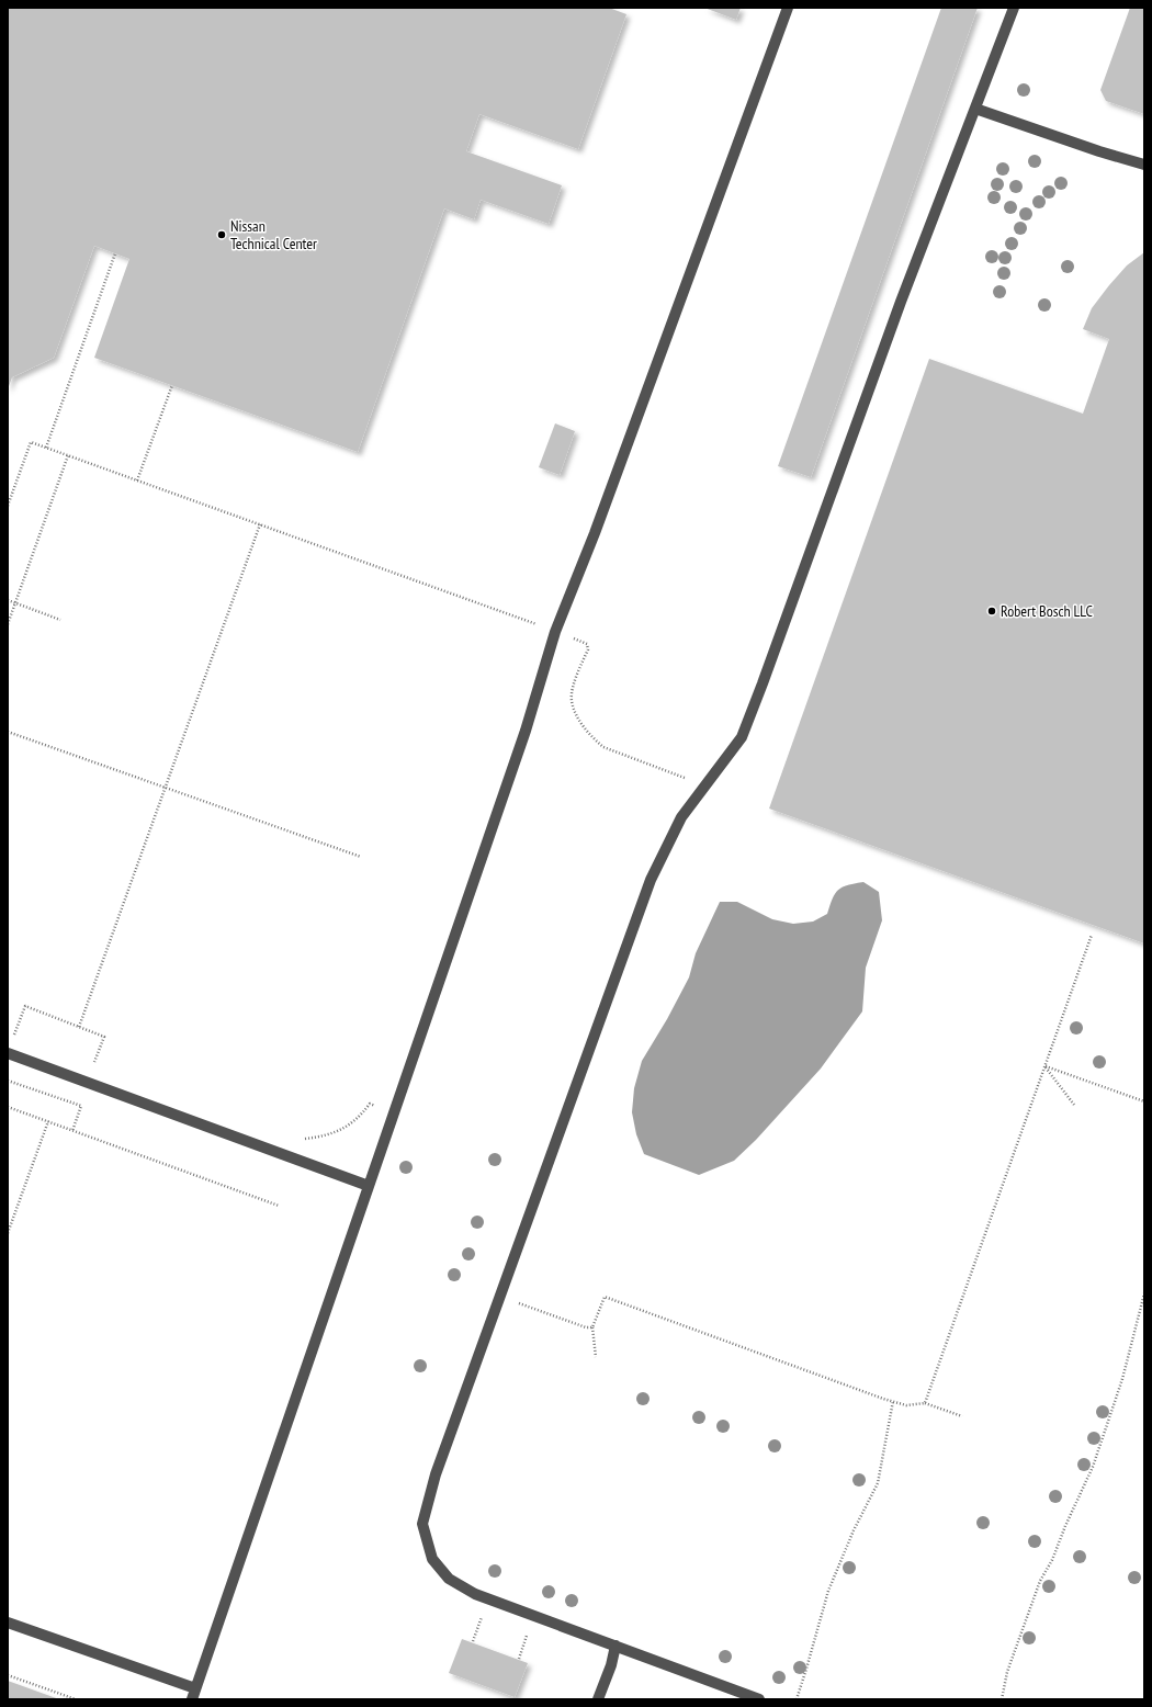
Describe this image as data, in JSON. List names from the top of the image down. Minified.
{"places":["Nissan Technical Center","Robert Bosch LLC"]}
